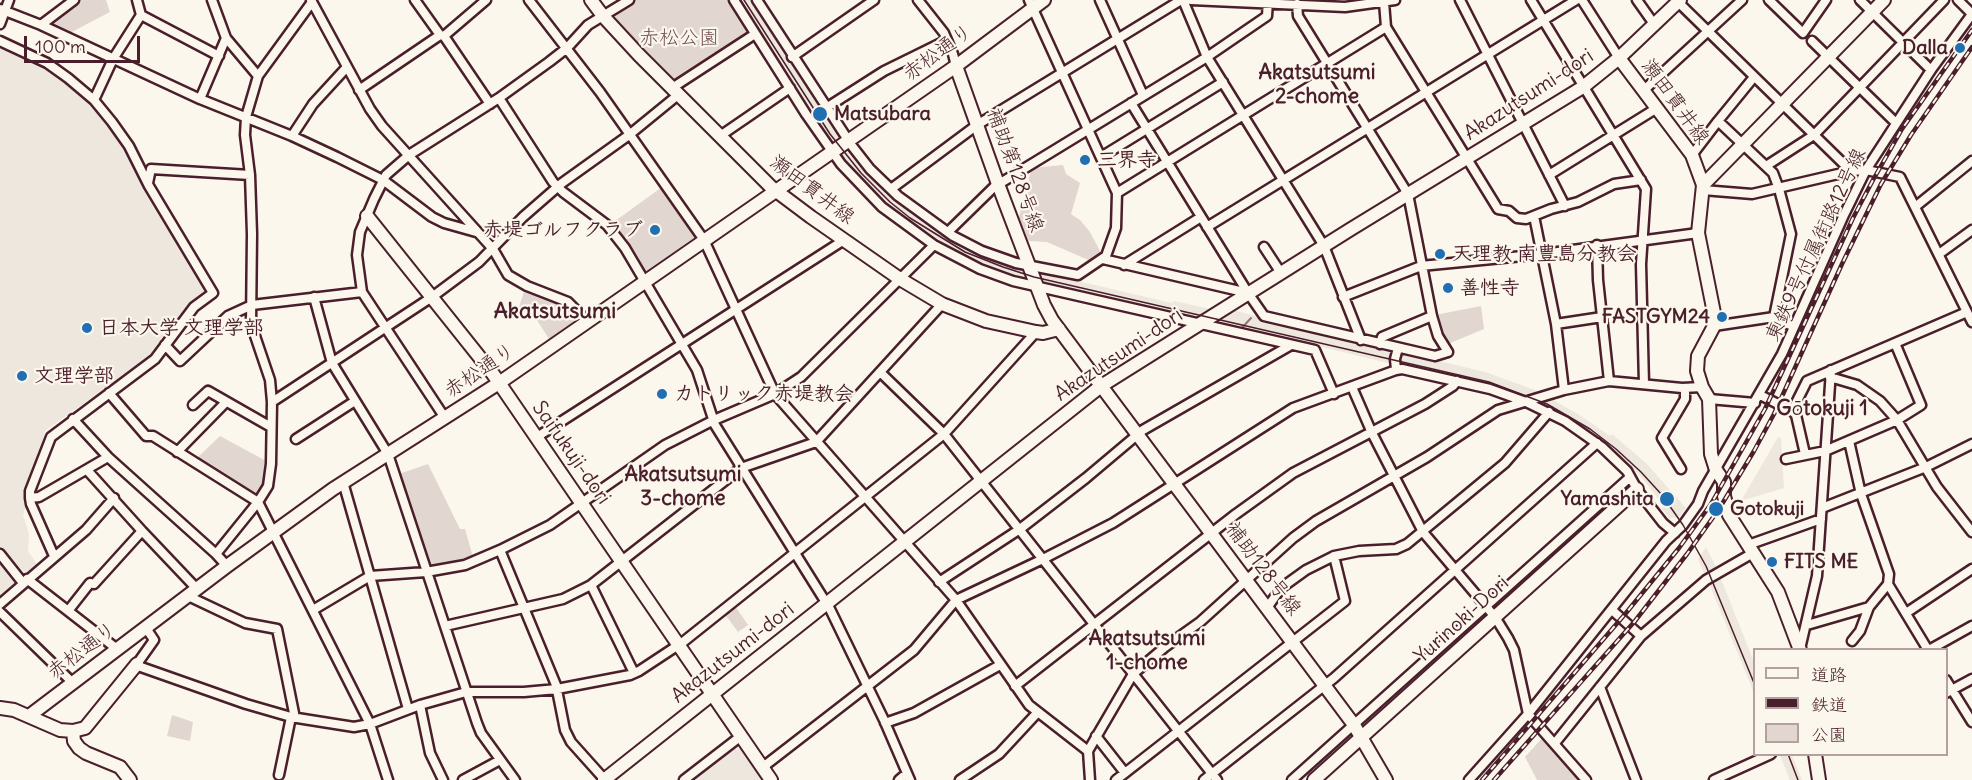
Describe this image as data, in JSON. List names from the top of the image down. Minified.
{"streets":{"street":["赤松通り","Akazutsumi-dori","瀬田貫井線","補助第128号線","東鉄9号付属街路12号線","Saifukuji-dori","補助128号線","Yurinoki-Dori"]},"crossings":[["赤松通り","瀬田貫井線"],["赤松通り","補助第128号線"],["赤松通り","Saifukuji-dori"],["Akazutsumi-dori","瀬田貫井線"],["Akazutsumi-dori","Saifukuji-dori"],["Akazutsumi-dori","補助128号線"],["補助128号線","Yurinoki-Dori"]],"districts":["Akatsutsumi 2-chome","Akatsutsumi","Gōtokuji 1","Akatsutsumi 3-chome","Akatsutsumi 1-chome"],"parks":["赤松公園"],"places":["Dalla","Matsubara","三界寺","赤堤ゴルフクラブ","天理教 南豊島分教会","善性寺","FASTGYM24","日本大学 文理学部","文理学部","カトリック赤堤教会","Yamashita","Gotokuji","FITS ME"],"legend":["道路","鉄道","公園"],"scale_bar":"100 m"}
